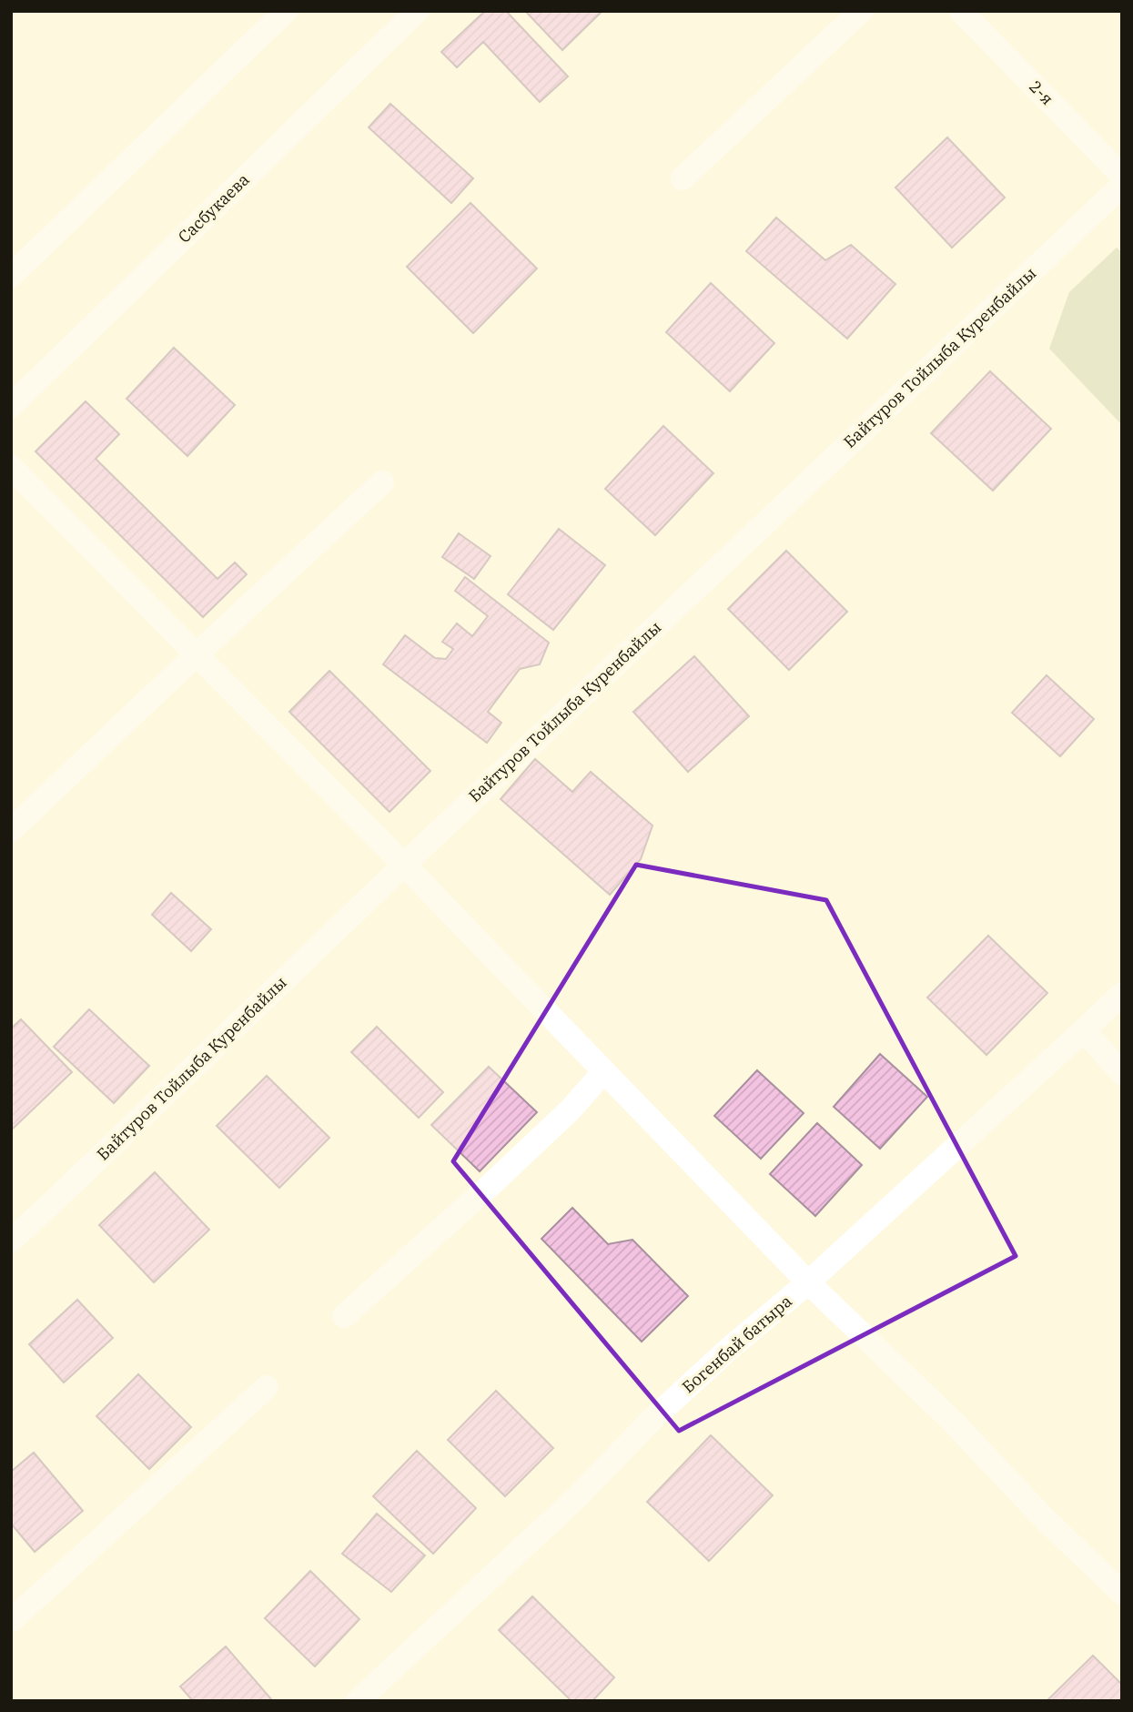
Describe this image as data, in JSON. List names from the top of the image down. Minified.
{"streets":{"street":["2-я","Сасбукаева","Байтуров Тойлыба Куренбайлы","Богенбай батыра"]}}
